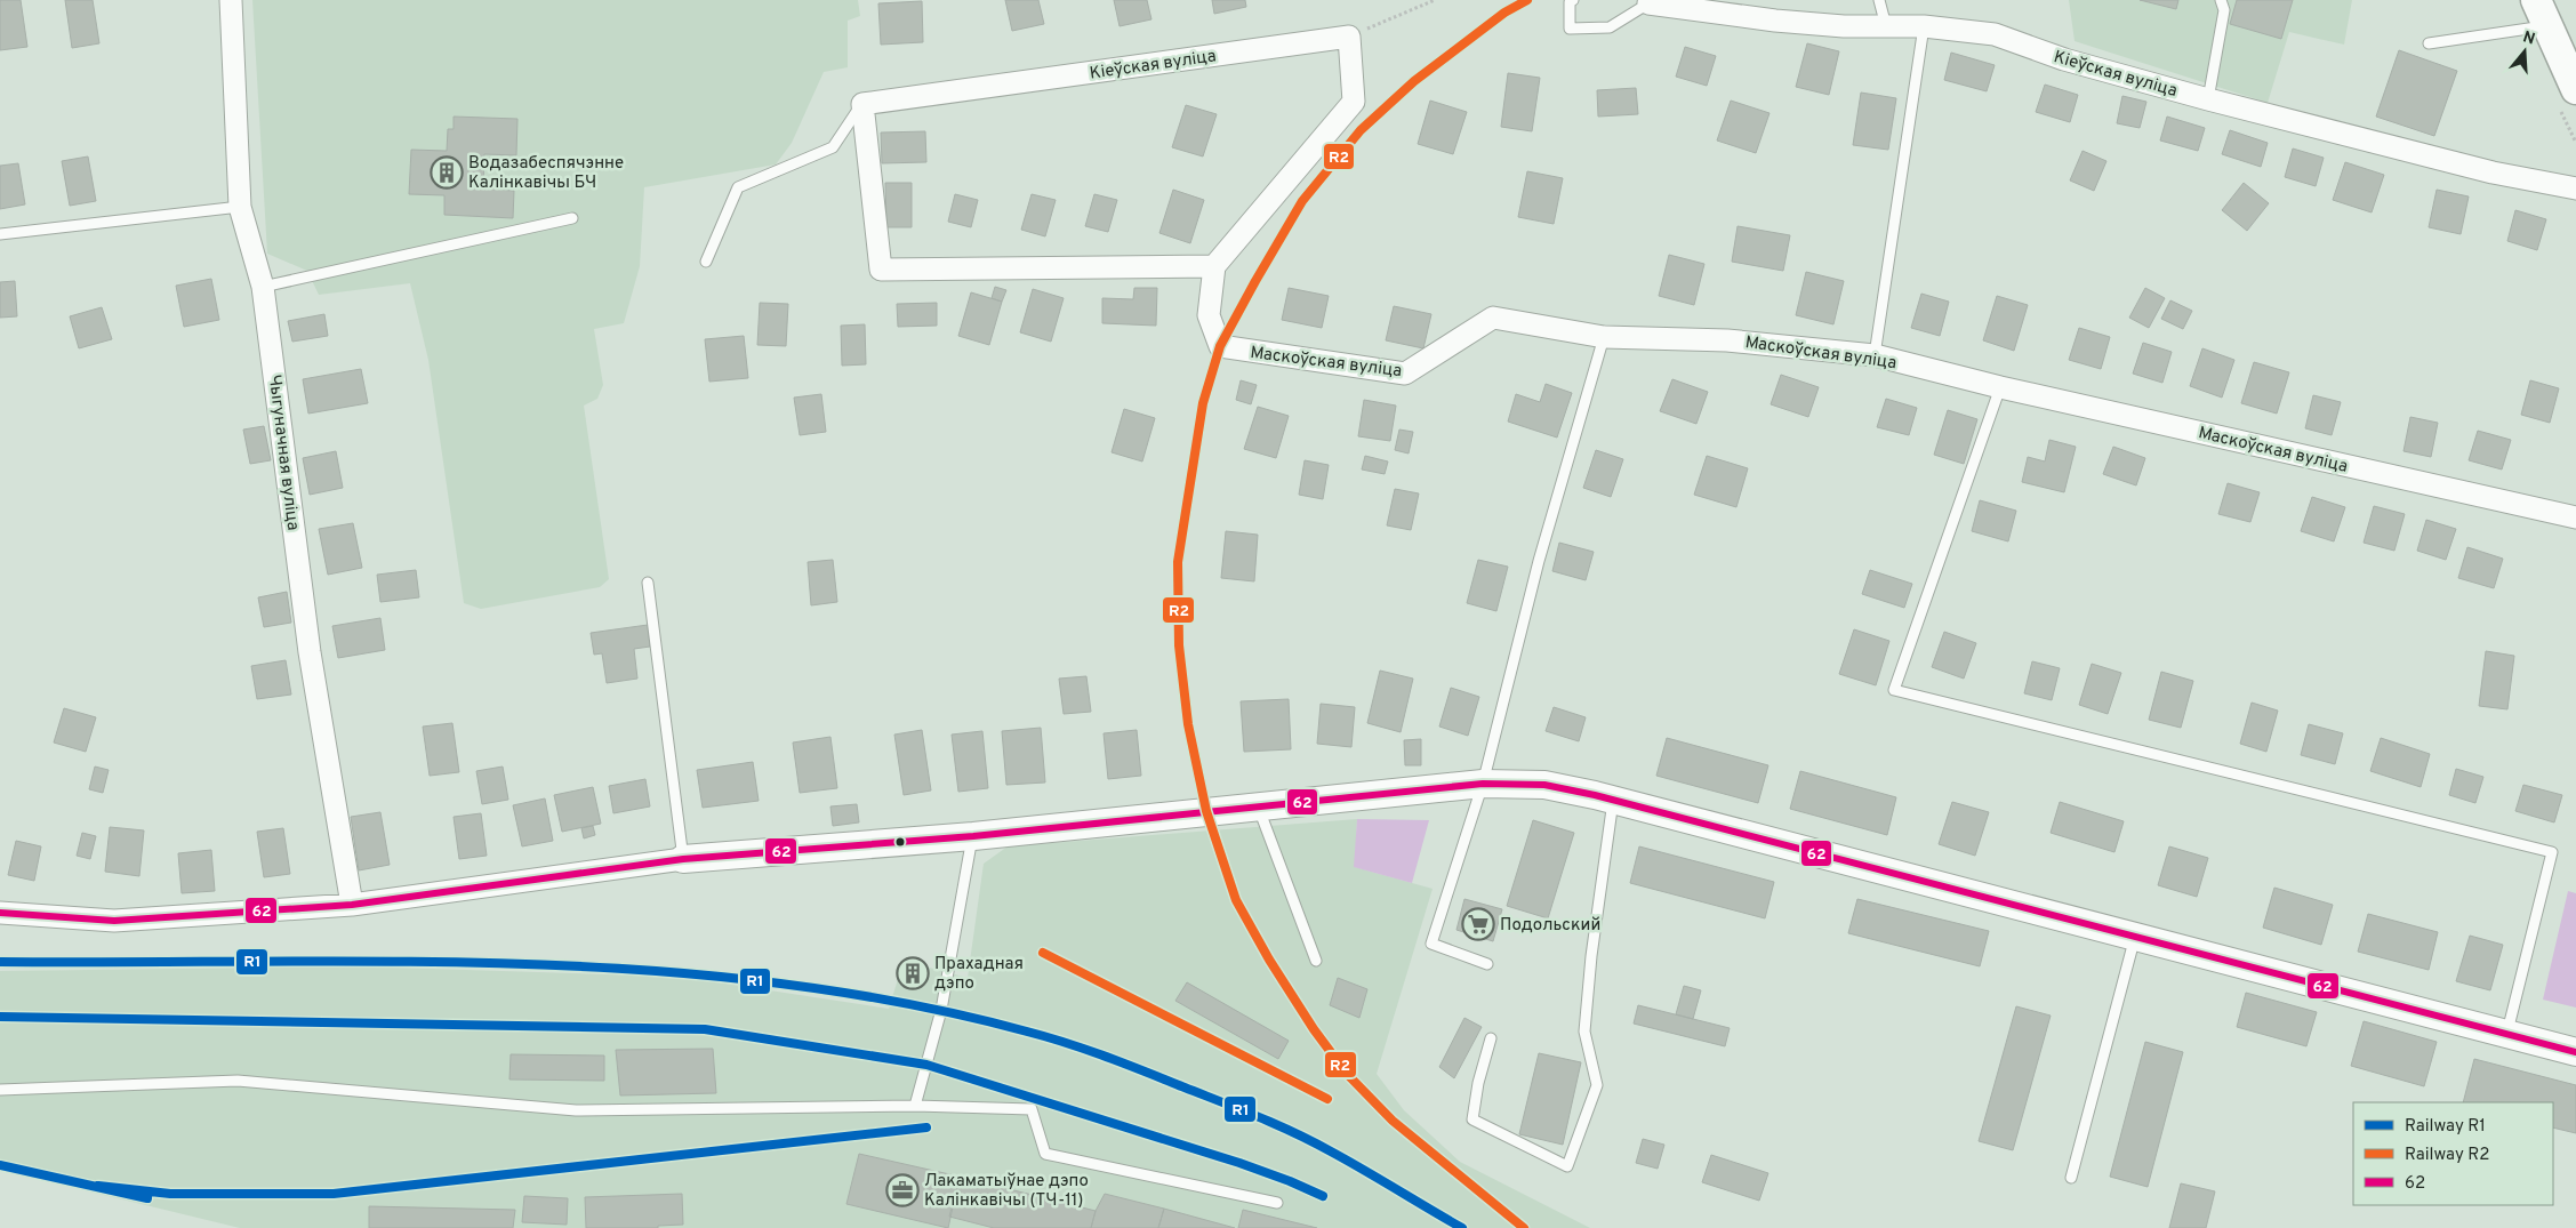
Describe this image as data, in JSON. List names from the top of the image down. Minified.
{"streets":{"street":["Кіеўская вуліца","Маскоўская вуліца","Чыгуначная вуліца"]},"places":{"building":["Водазабеспячэнне Калінкавічы БЧ","Прахадная дэпо"],"supermarket":["Подольский"],"office":["Лакаматыўнае дэпо Калінкавічы (ТЧ-11)"]},"lines":["rail line R2","transit line 62","rail line R1"],"legend":["Railway R1","Railway R2","62"],"north":"top"}
